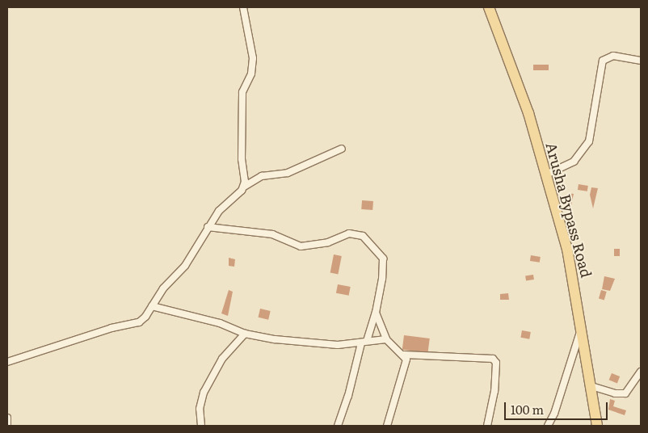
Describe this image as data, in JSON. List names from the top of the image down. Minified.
{"streets":{"main road":["Arusha Bypass Road"]},"scale_bar":"100 m"}
